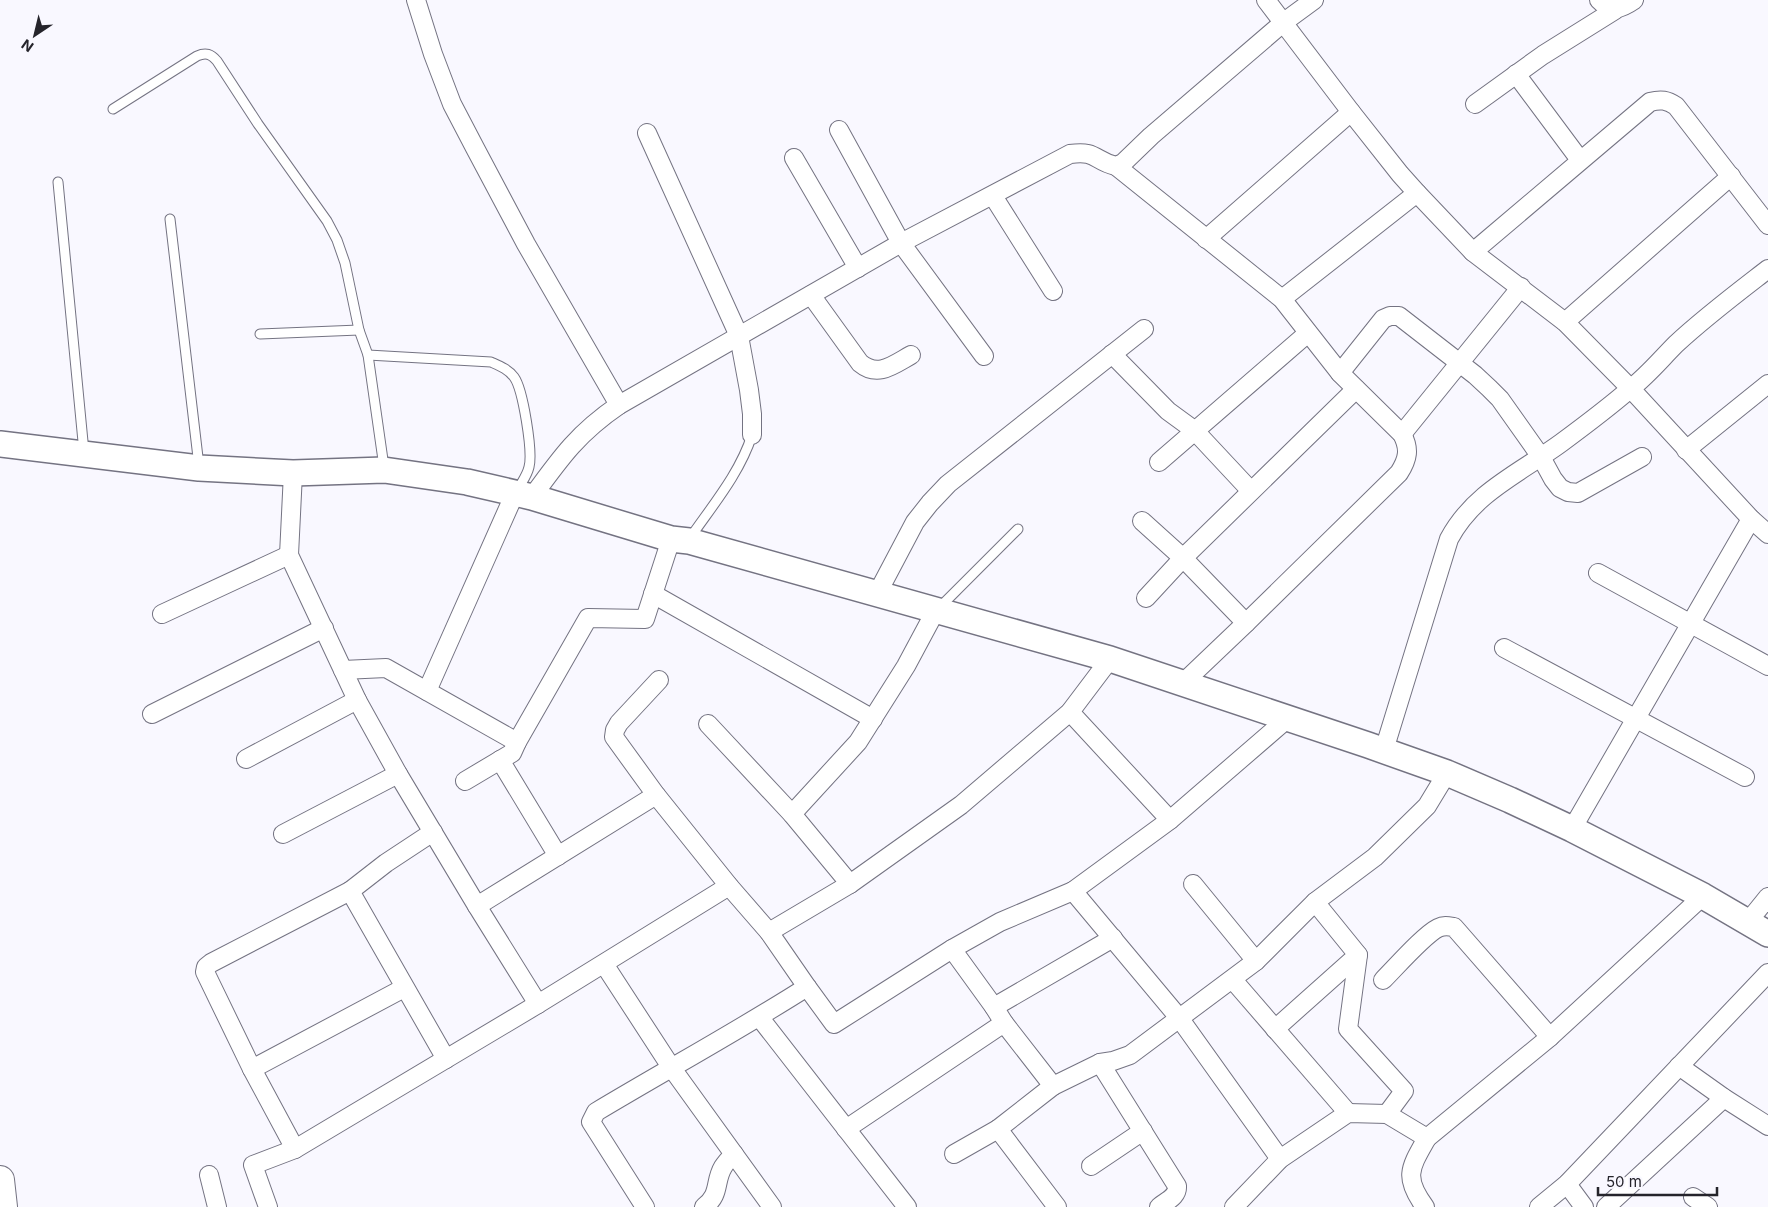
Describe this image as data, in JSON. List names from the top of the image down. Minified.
{"scale_bar":"50 m","north":"bottom left"}
